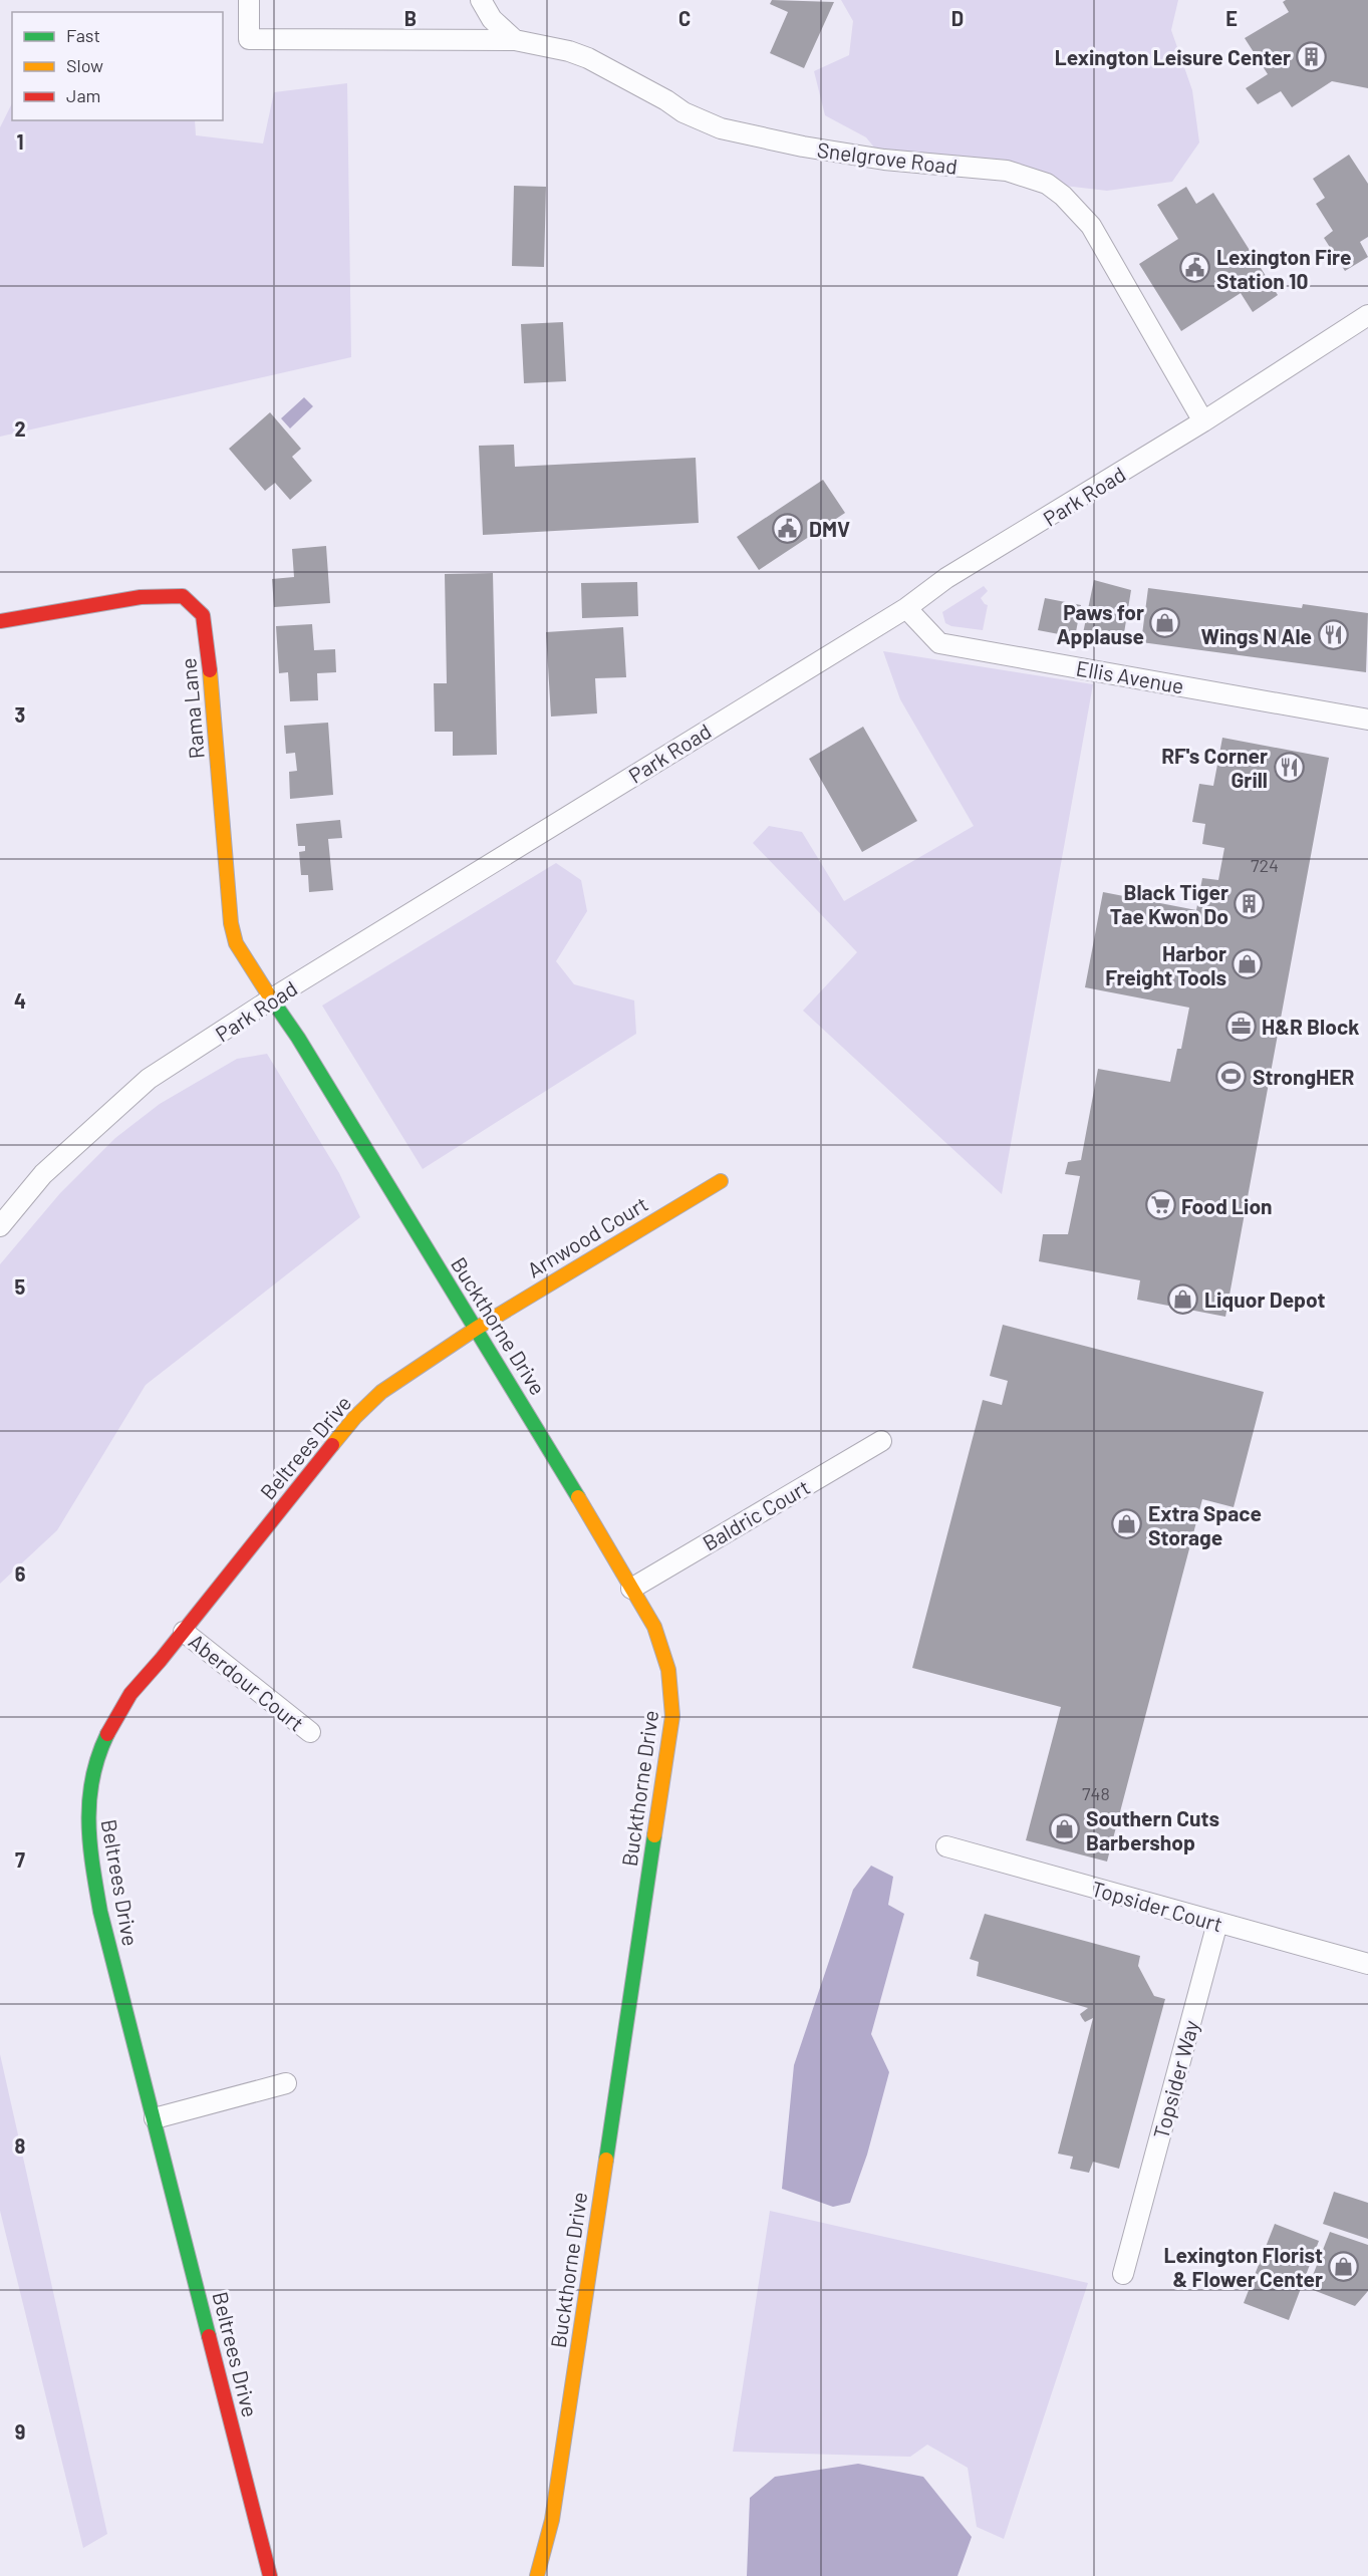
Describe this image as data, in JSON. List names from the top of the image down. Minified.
{"streets":{"street":["Snelgrove Road","Park Road","Ellis Avenue","Rama Lane","Arnwood Court","Buckthorne Drive","Beltrees Drive","Baldric Court","Aberdour Court","Topsider Court","Topsider Way"]},"crossings":[["Snelgrove Road","Park Road"],["Park Road","Ellis Avenue"],["Park Road","Rama Lane"],["Park Road","Buckthorne Drive"],["Rama Lane","Buckthorne Drive"],["Arnwood Court","Buckthorne Drive"],["Arnwood Court","Beltrees Drive"],["Buckthorne Drive","Beltrees Drive"],["Buckthorne Drive","Baldric Court"],["Beltrees Drive","Aberdour Court"],["Topsider Court","Topsider Way"]],"places":{"building":["Lexington Leisure Center","Black Tiger Tae Kwon Do"],"public building":["Lexington Fire Station 10","DMV"],"shop":["Paws for Applause","Harbor Freight Tools","Liquor Depot","Extra Space Storage","Southern Cuts Barbershop","Lexington Florist & Flower Center"],"restaurant":["Wings N Ale","RF's Corner Grill"],"office":["H&R Block"],"sports":["StrongHER"],"supermarket":["Food Lion"]},"house_numbers":["724","748"],"legend":["Fast","Slow","Jam"],"grid":{"columns":["B","C","D","E"],"rows":["1","2","3","4","5","6","7","8","9"]}}
